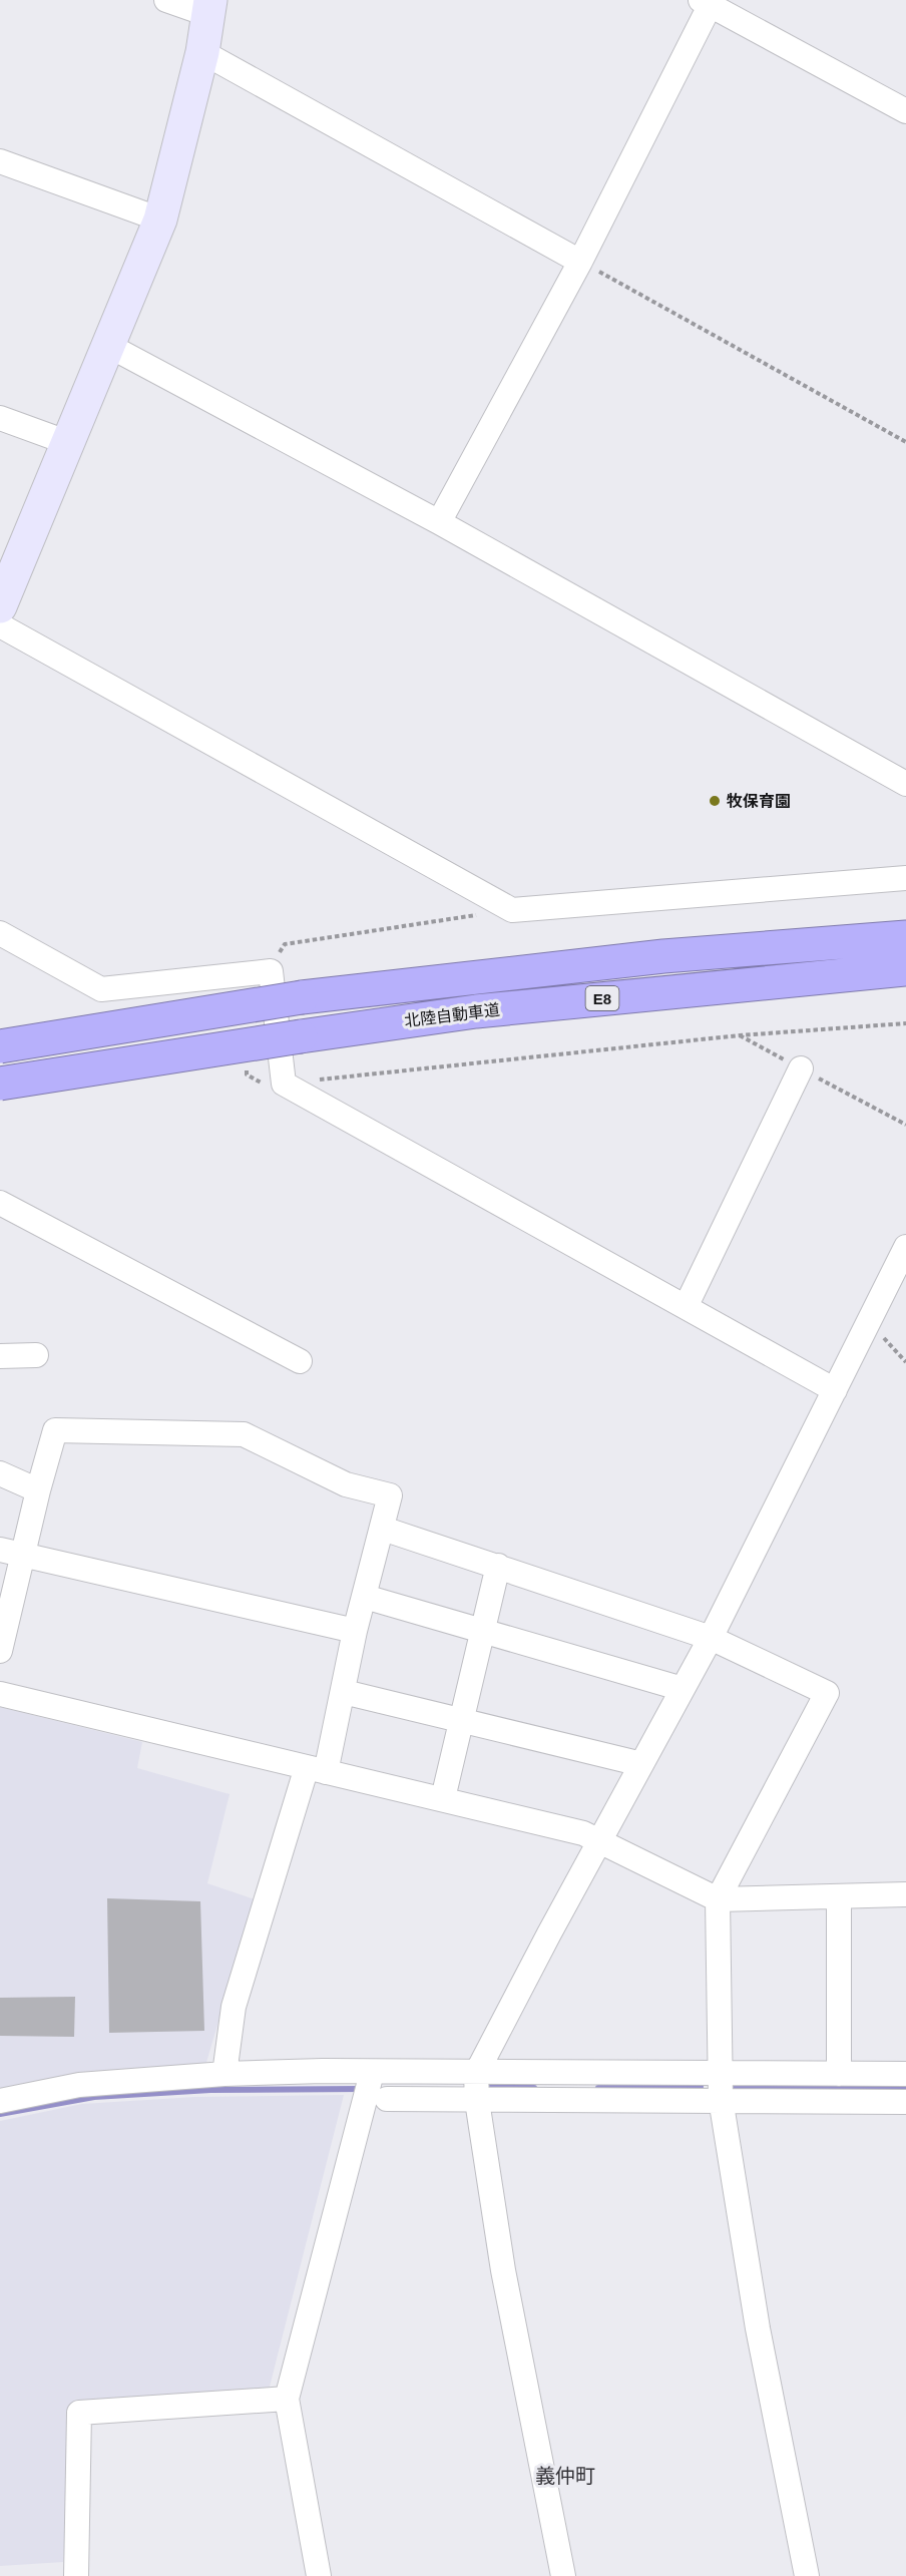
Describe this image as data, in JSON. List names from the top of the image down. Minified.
{"streets":{"highway":["E8","北陸自動車道"]},"districts":["義仲町"],"places":["牧保育園"]}
